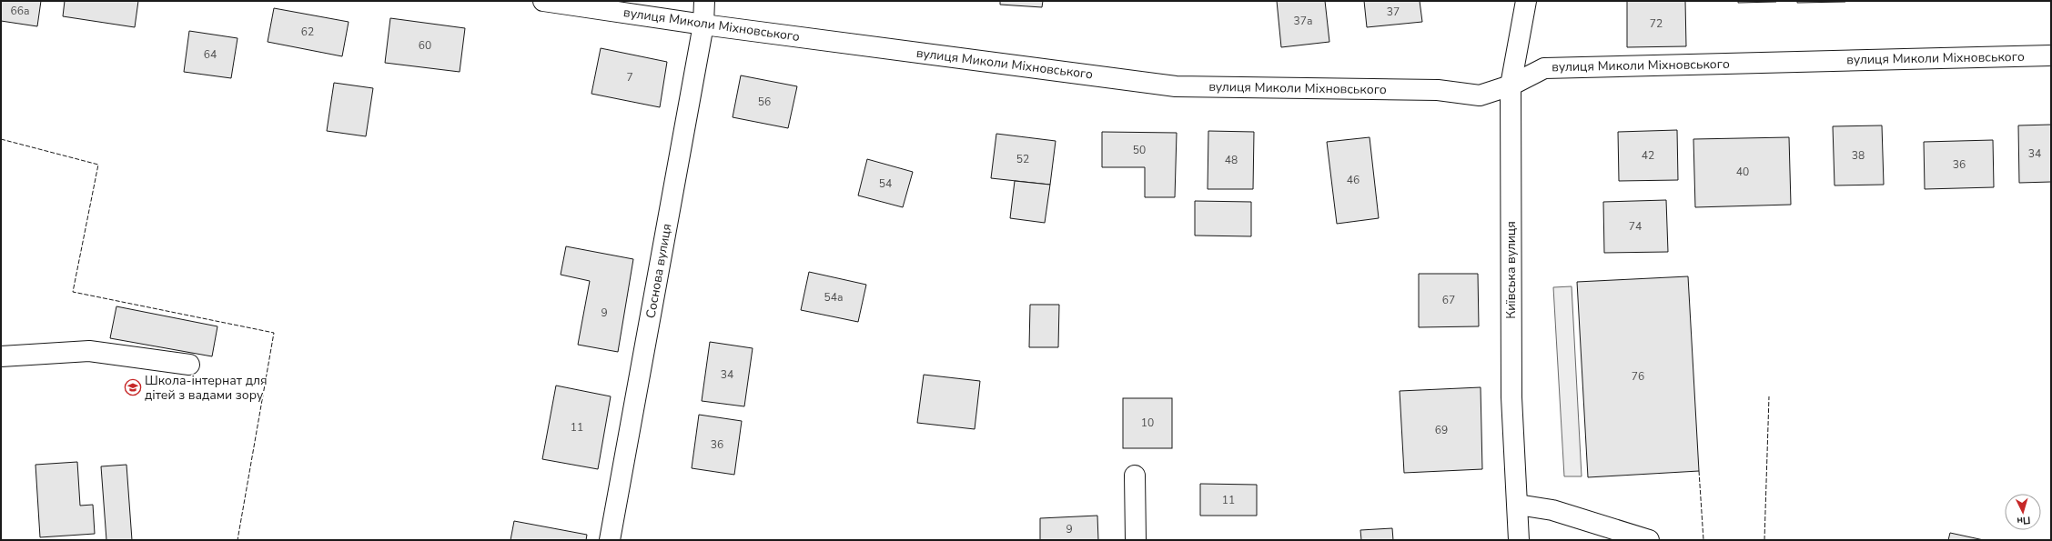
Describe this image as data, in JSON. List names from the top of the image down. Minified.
{"streets":{"street":["вулиця Миколи Міхновського","Київська вулиця","Соснова вулиця"]},"crossings":[["вулиця Миколи Міхновського","Київська вулиця"],["вулиця Миколи Міхновського","Соснова вулиця"]],"places":{"school or university":["Школа-інтернат для дітей з вадами зору"]},"house_numbers":["66а","37","37а","72","62","60","64","7","56","50","34","42","38","52","48","36","40","46","54","74","54а","67","9","34","76","10","11","69","36","11","9"],"north":"bottom"}
